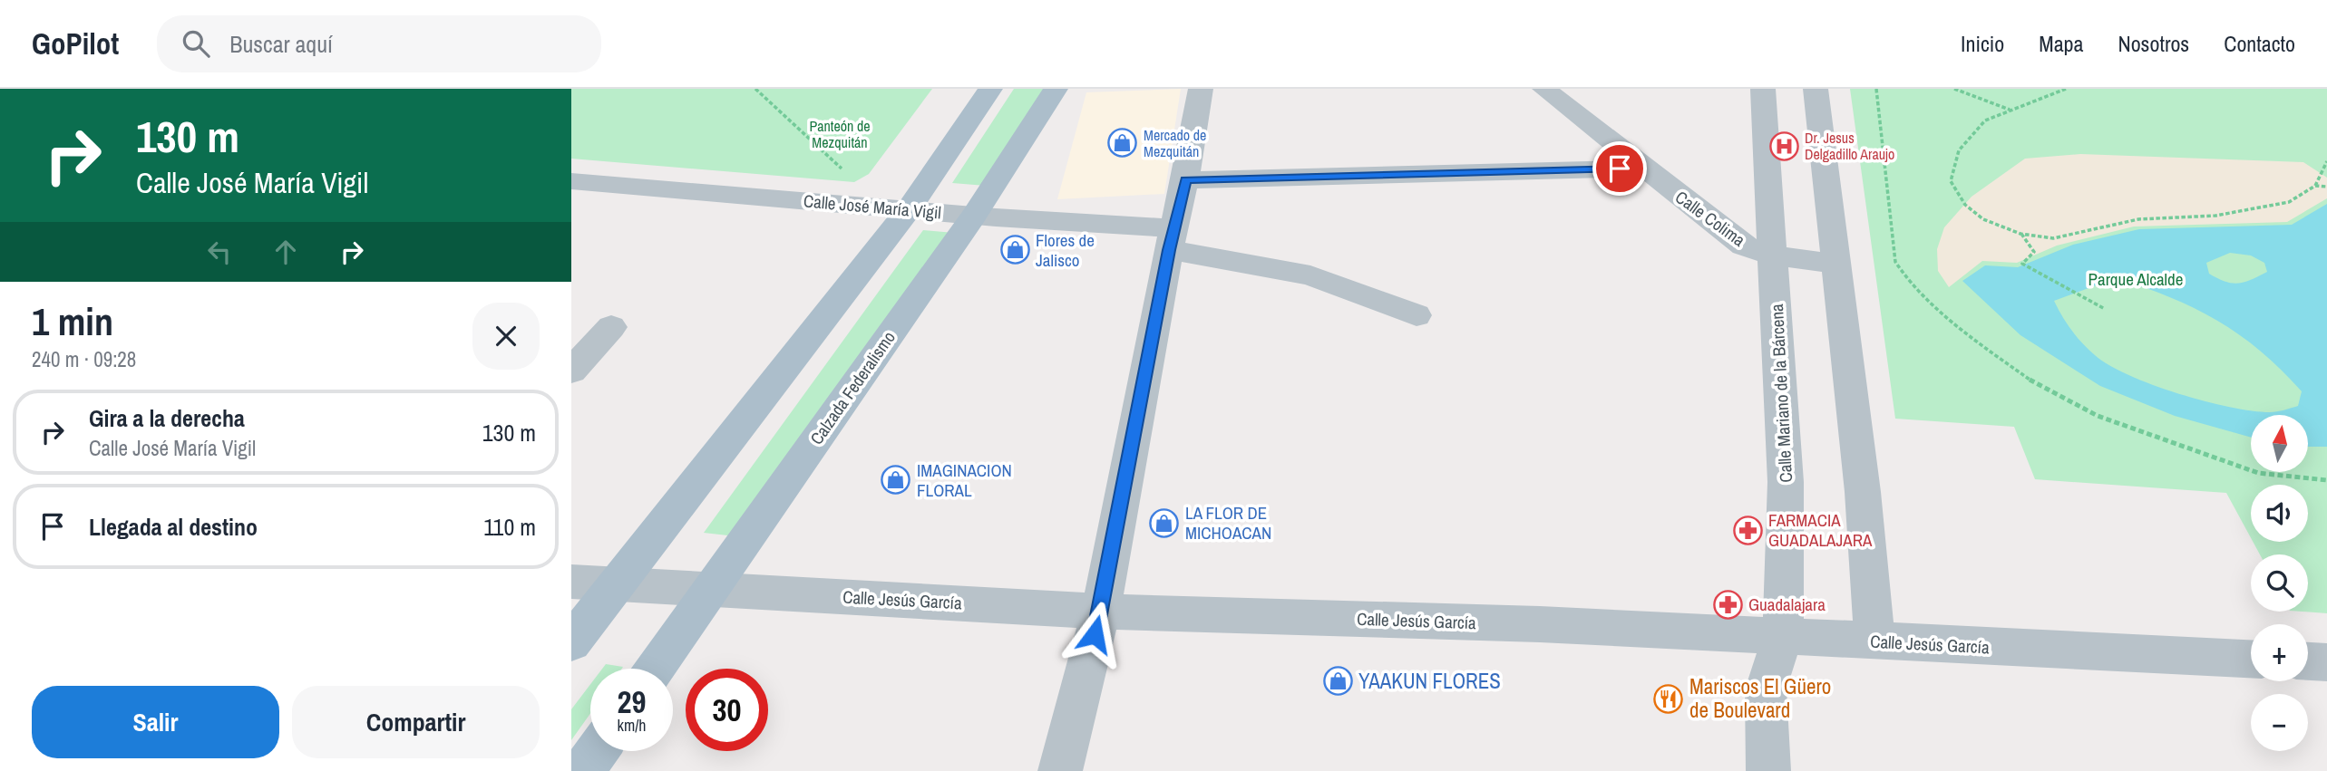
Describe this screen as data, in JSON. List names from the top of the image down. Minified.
{"streets":{"main road":["Calzada Federalismo"],"street":["Calle José María Vigil","Calle Colima","Calle Mariano de la Bárcena","Calle Jesús García"]},"crossings":[["Calle José María Vigil","Calzada Federalismo"],["Calle Colima","Calle Mariano de la Bárcena"],["Calzada Federalismo","Calle Jesús García"],["Calle Mariano de la Bárcena","Calle Jesús García"]],"parks":["Panteón de Mezquitán","Parque Alcalde"],"places":{"shop":["Mercado de Mezquitán","Flores de Jalisco","IMAGINACION FLORAL","LA FLOR DE MICHOACAN","YAAKUN FLORES"],"hospital":["Dr. Jesus Delgadillo Araujo"],"pharmacy":["FARMACIA GUADALAJARA","Guadalajara"],"restaurant":["Mariscos El Güero de Boulevard"]},"north":"top","page":{"header":"GoPilot","search":"Buscar aquí","nav":["Inicio","Mapa","Nosotros","Contacto"],"turn":["130 m","Calle José María Vigil"],"heading":["1 min","240 m · 09:28"],"list":[{"name":"Gira a la derecha","note":"Calle José María Vigil","value":"130 m"},{"name":"Llegada al destino","value":"110 m"}],"map_buttons":["+","−"],"speed":"29 km/h","limit":"30","buttons":["Salir","Compartir"]}}
